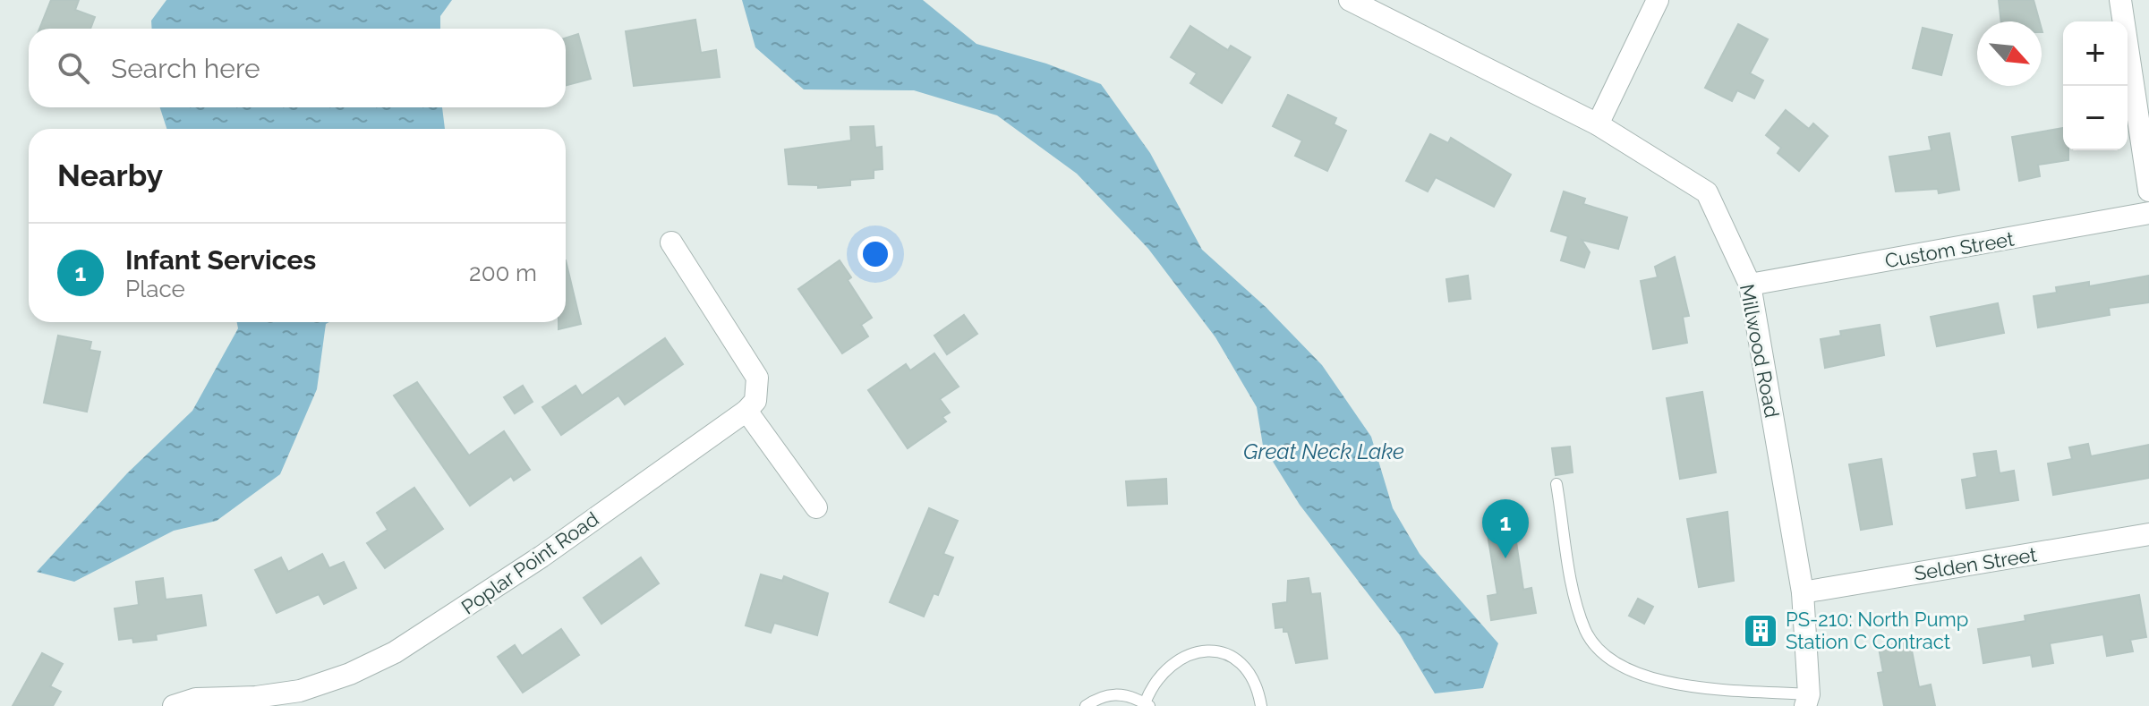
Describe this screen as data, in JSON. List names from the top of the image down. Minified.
{"streets":{"street":["Custom Street","Millwood Road","Poplar Point Road","Selden Street"]},"crossings":[["Custom Street","Millwood Road"],["Millwood Road","Selden Street"]],"water":["Great Neck Lake"],"places":{"building":["PS-210: North Pump Station C Contract"]},"north":"bottom right","page":{"map_buttons":["+","−"],"search":"Search here","heading":"Nearby","list":[{"mark":"1","name":"Infant Services","note":"Place","value":"200 m"}],"pins":"1"}}
